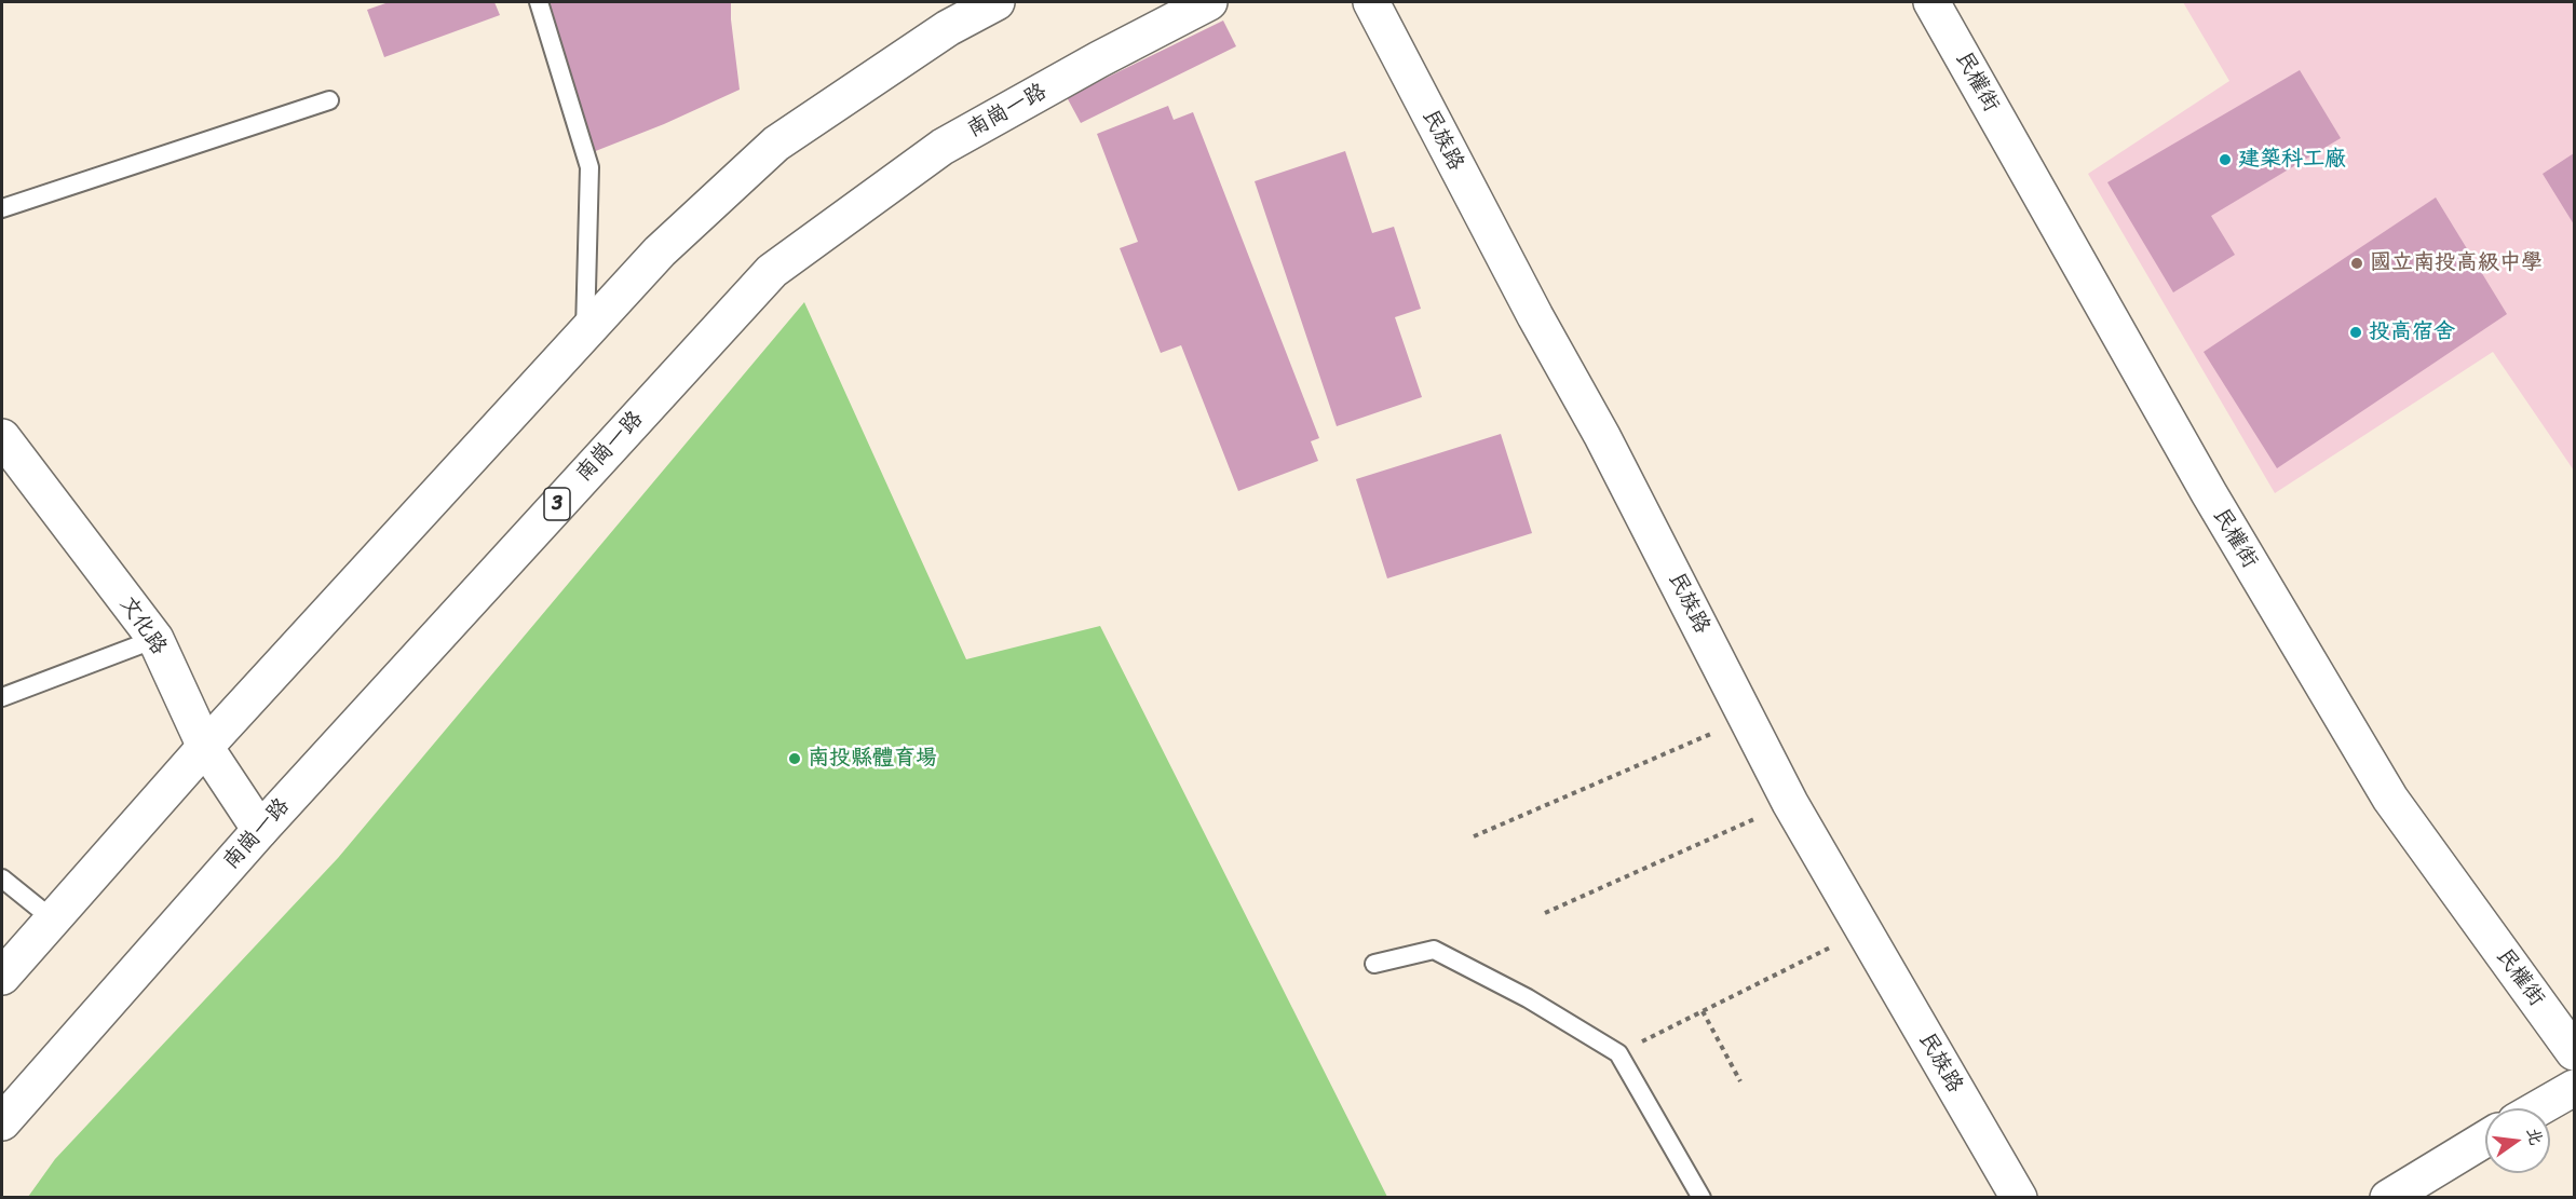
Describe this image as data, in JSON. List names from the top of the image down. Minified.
{"streets":{"main road":["民權街","南崗一路","民族路","3","文化路"]},"crossings":[["南崗一路","文化路"]],"places":["建築科工廠","國立南投高級中學","投高宿舍","南投縣體育場"],"north":"right"}
